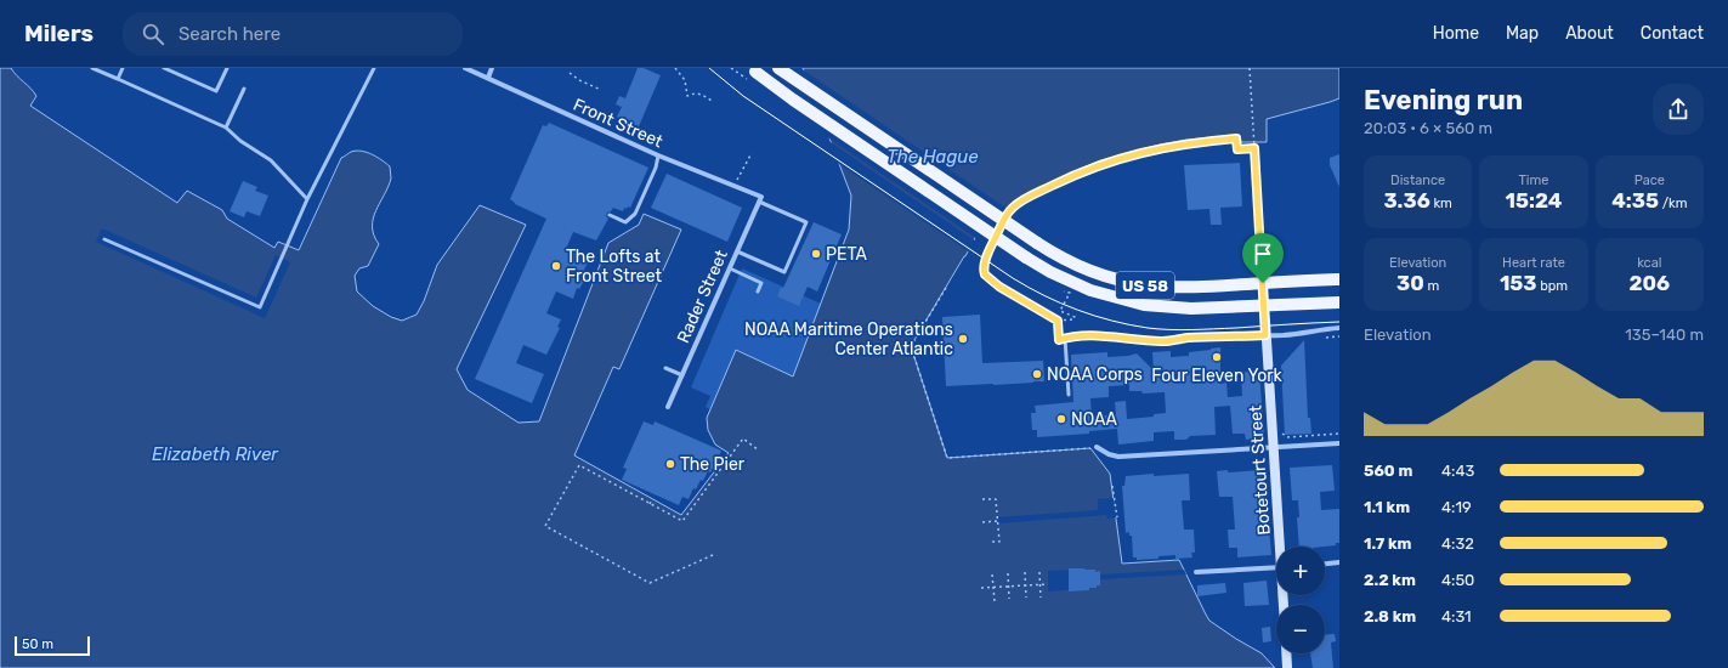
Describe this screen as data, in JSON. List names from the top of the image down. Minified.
{"streets":{"main road":["US 58"],"street":["Front Street","Rader Street","Botetourt Street"]},"crossings":[["Front Street","Rader Street"],["US 58","Botetourt Street"]],"water":["The Hague","Elizabeth River"],"places":["PETA","The Lofts at Front Street","NOAA Maritime Operations Center Atlantic","Four Eleven York","NOAA Corps","NOAA","The Pier"],"scale_bar":"50 m","page":{"header":"Milers","search":"Search here","nav":["Home","Map","About","Contact"],"heading":["Evening run","20:03 · 6 × 560 m"],"stats":[["Distance","3.36 km"],["Time","15:24"],["Pace","4:35 /km"],["Elevation","30 m"],["Heart rate","153 bpm"],["kcal","206"]],"chart":["Elevation","135–140 m"],"list":[{"name":"560 m","note":"4:43"},{"name":"1.1 km","note":"4:19"},{"name":"1.7 km","note":"4:32"},{"name":"2.2 km","note":"4:50"},{"name":"2.8 km","note":"4:31"}],"map_buttons":["+","−"],"scale":"50 m"}}
